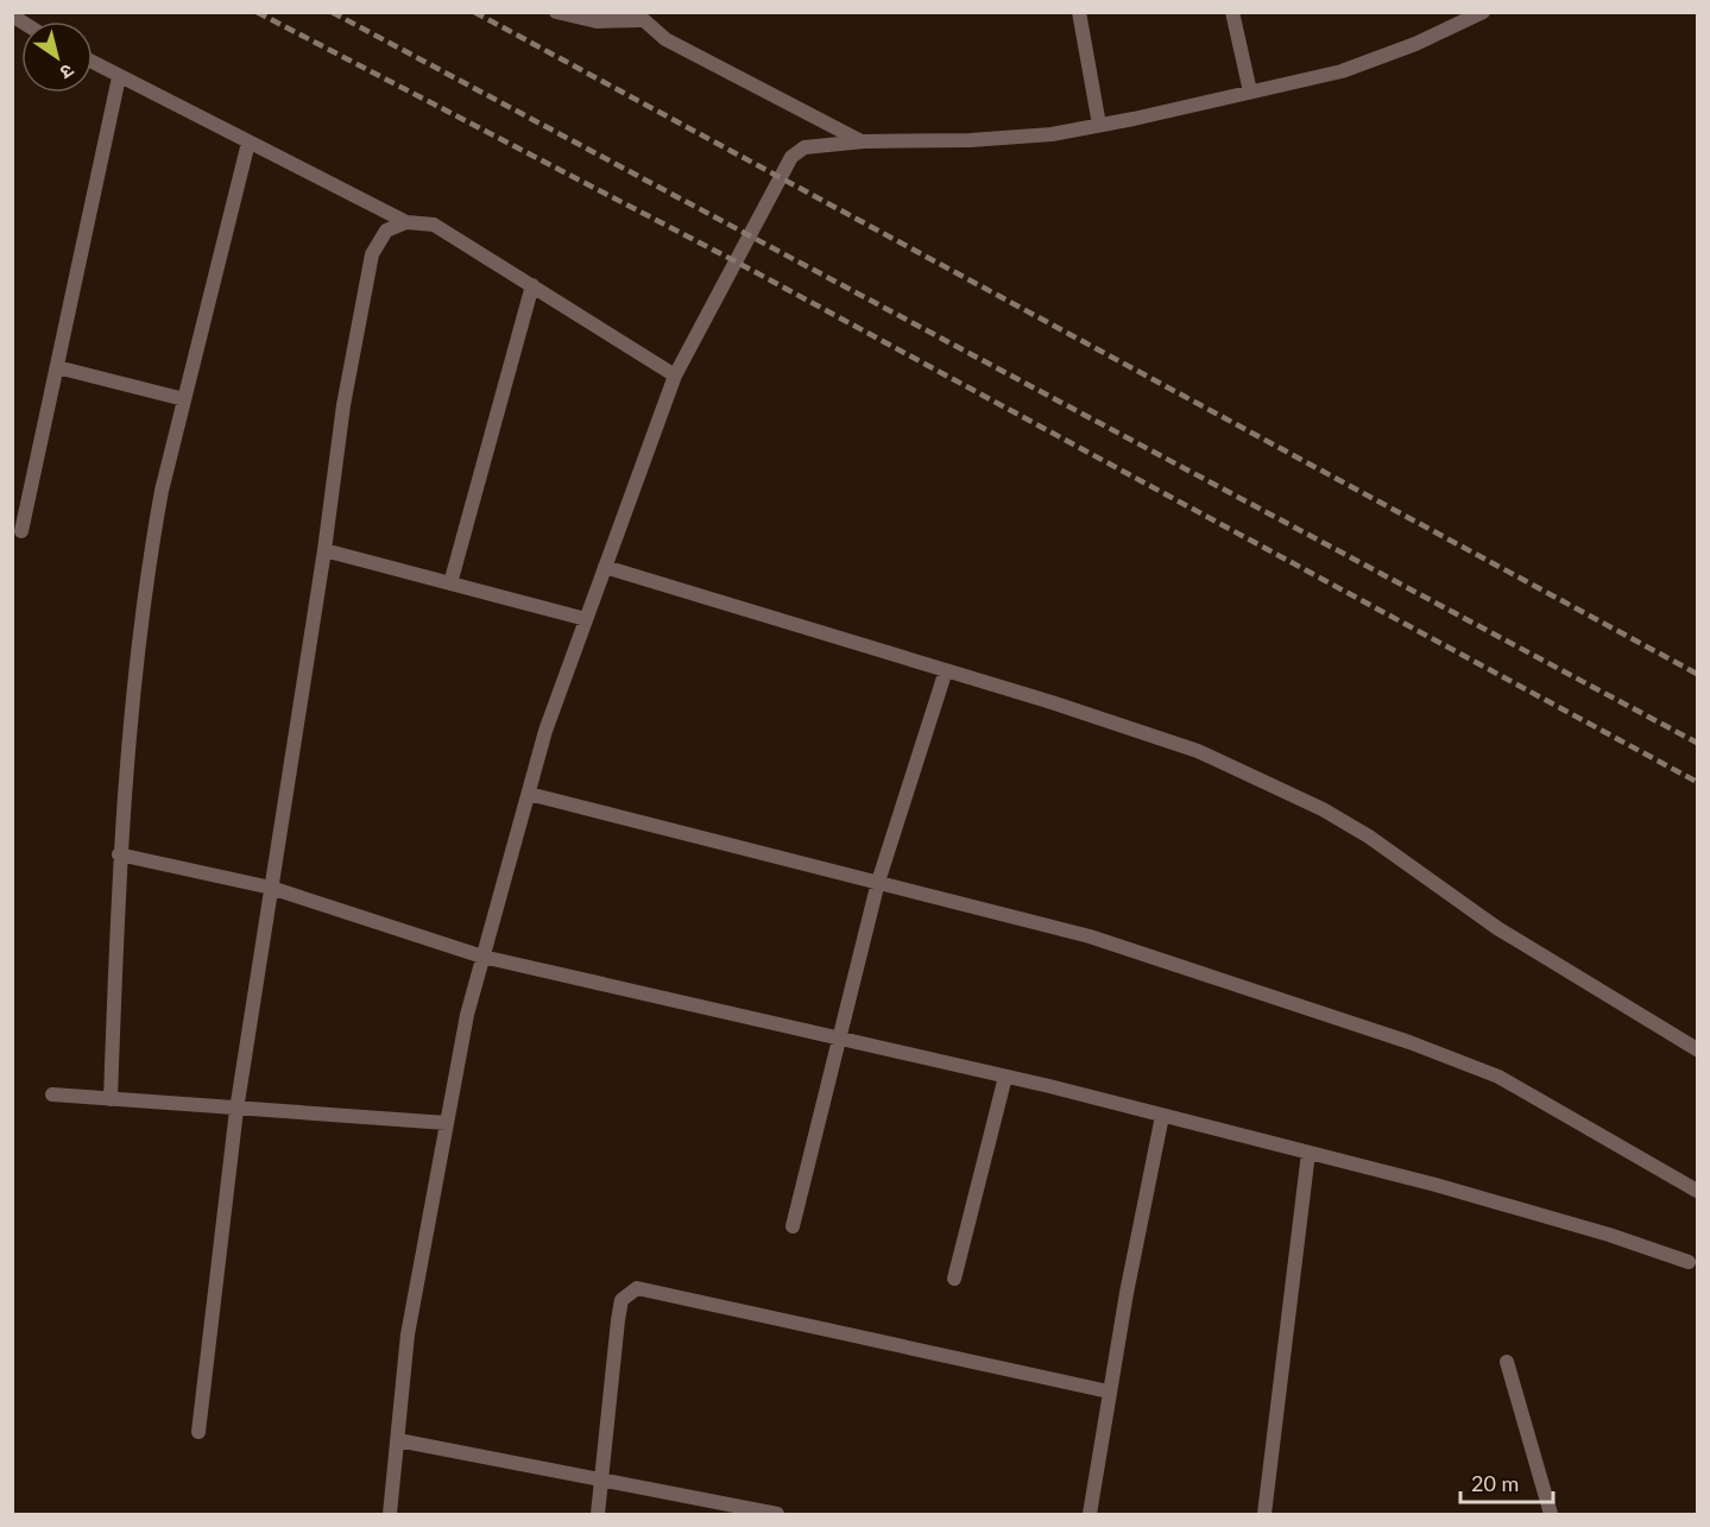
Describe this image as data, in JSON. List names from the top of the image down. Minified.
{"scale_bar":"20 m","north":"bottom right"}
